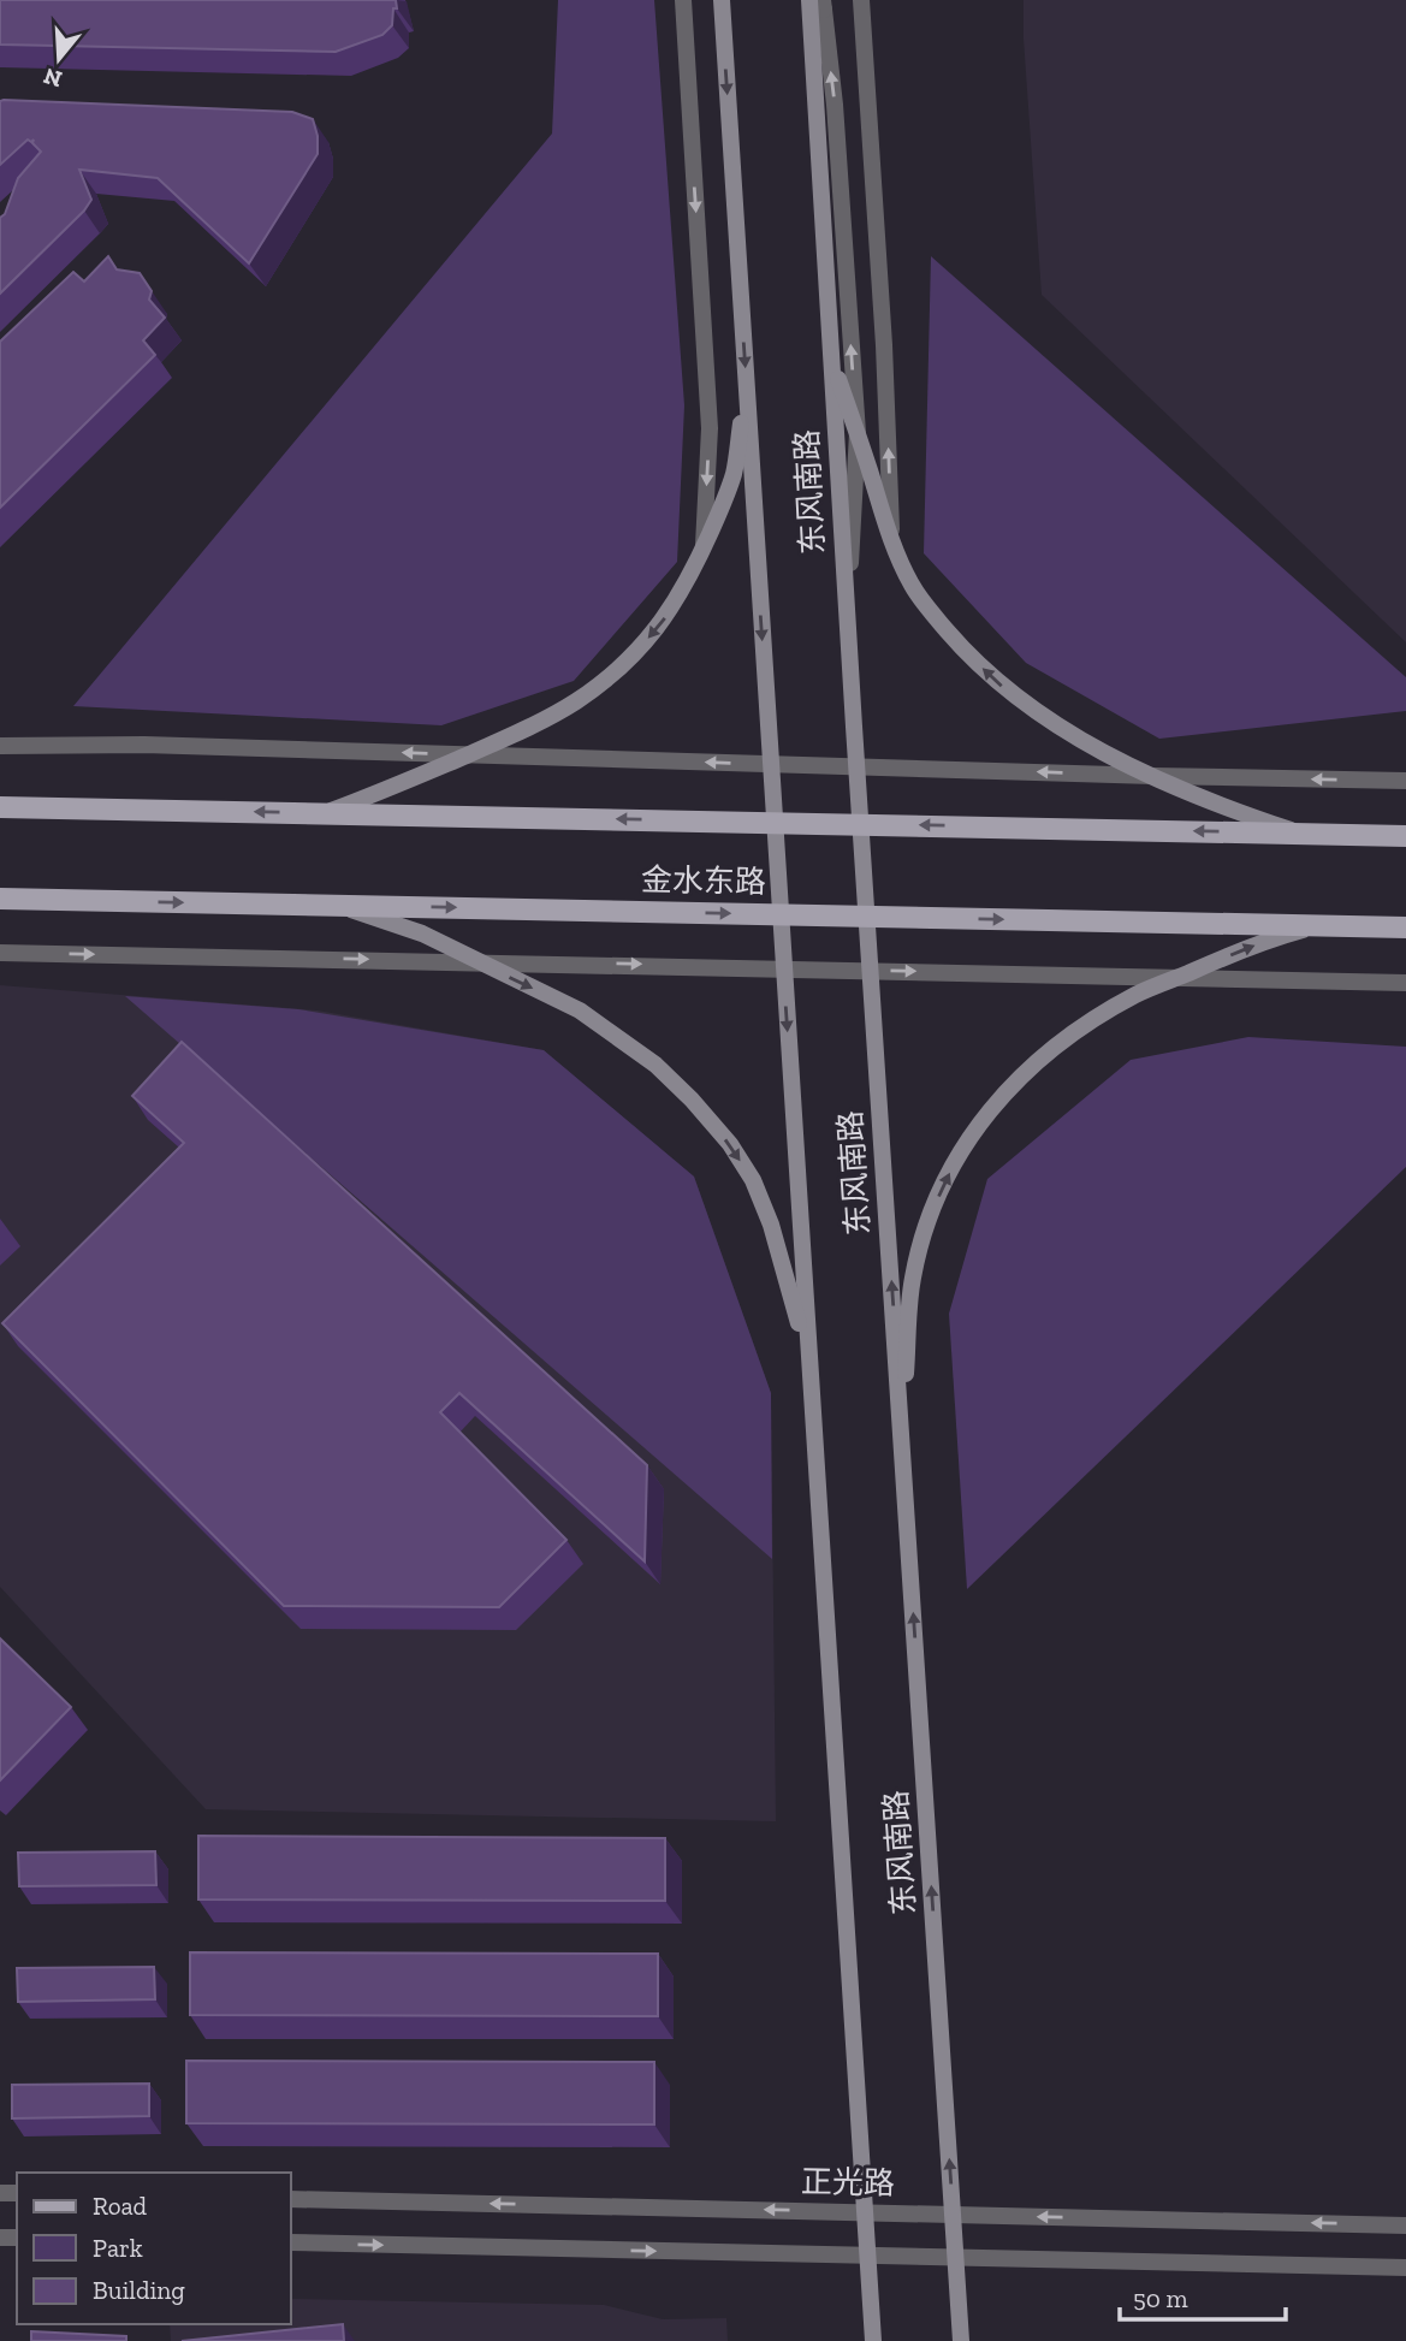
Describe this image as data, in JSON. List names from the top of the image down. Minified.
{"streets":{"main road":["东风南路","金水东路"],"street":["正光路"]},"crossings":[["东风南路","金水东路"],["东风南路","正光路"]],"legend":["Road","Park","Building"],"scale_bar":"50 m","north":"bottom"}
